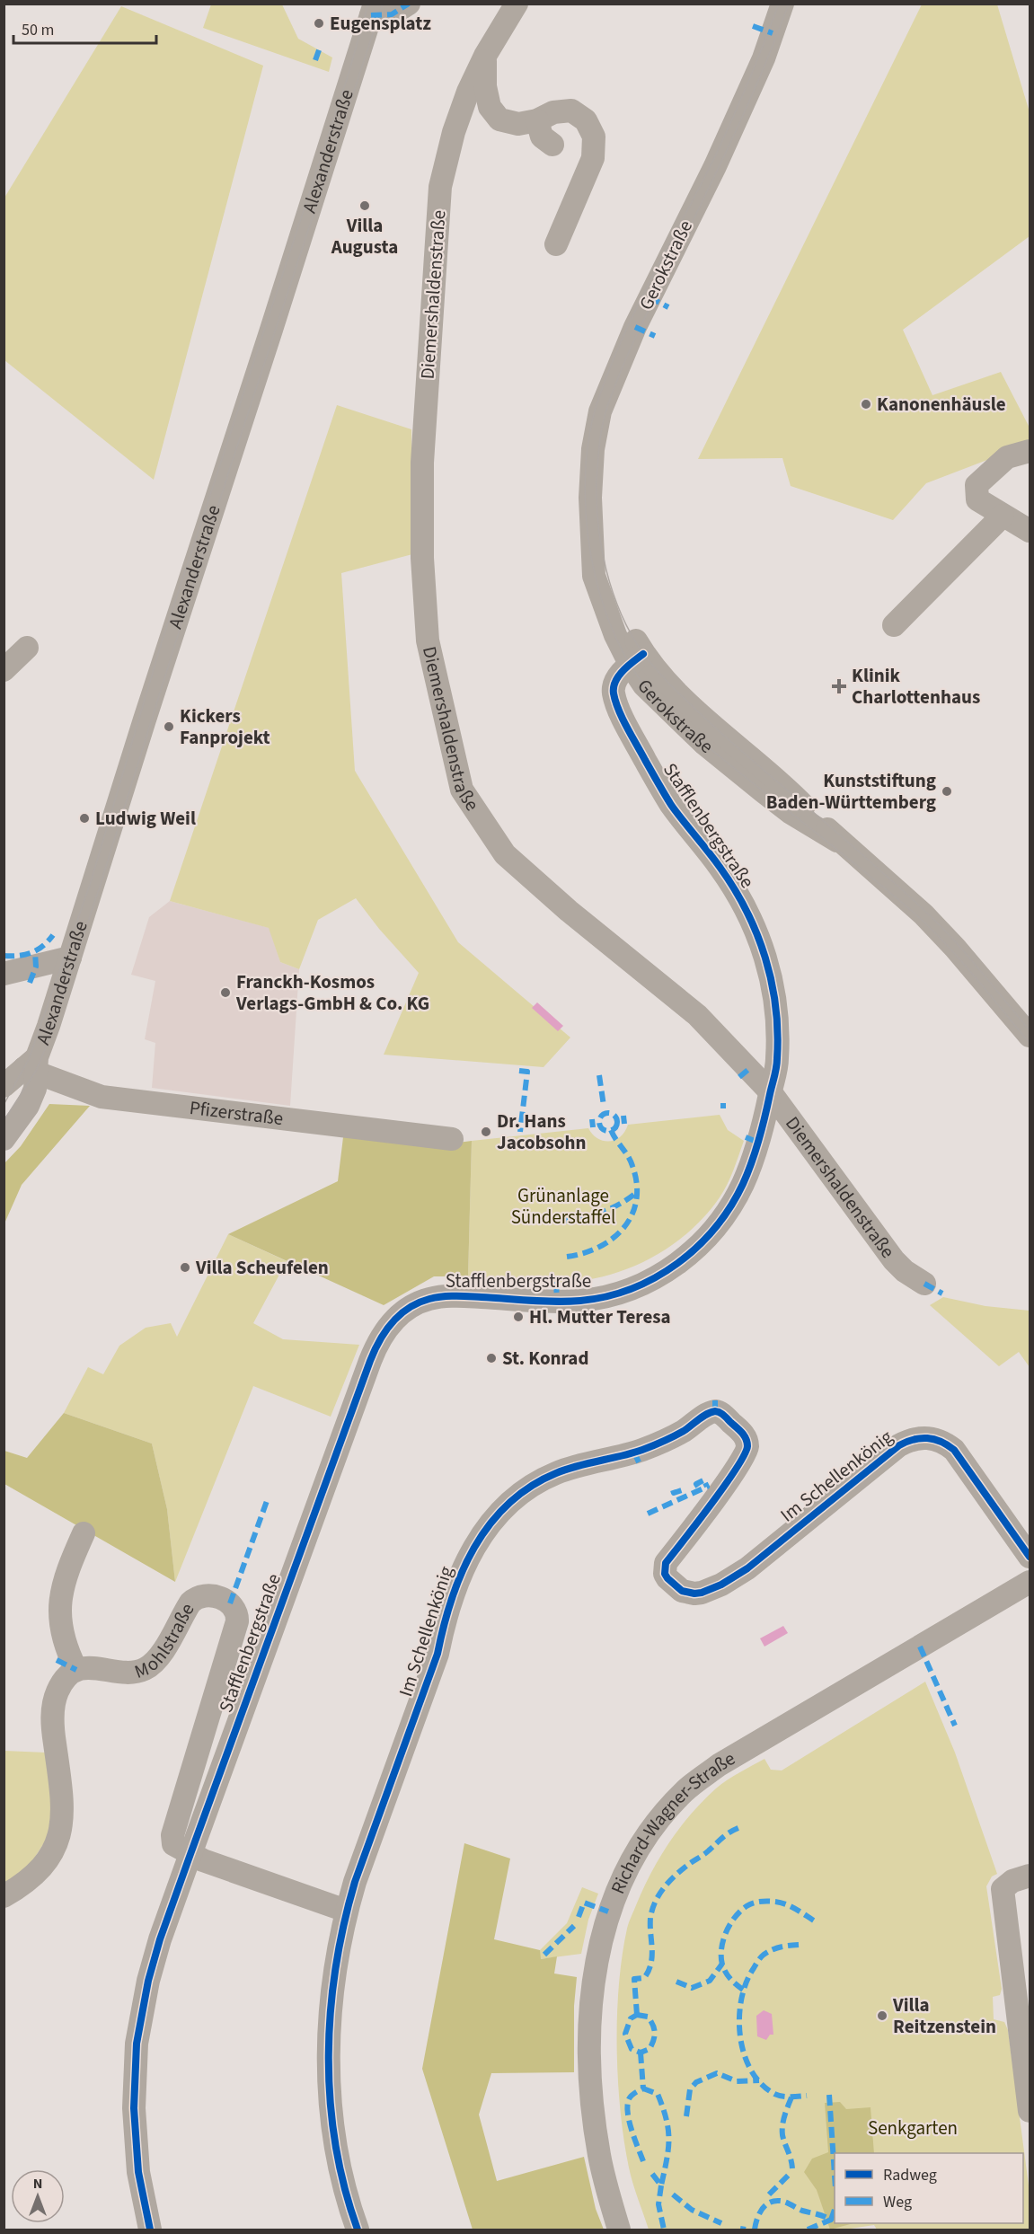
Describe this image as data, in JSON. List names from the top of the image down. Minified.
{"streets":{"street":["Alexanderstraße","Gerokstraße","Diemershaldenstraße","Stafflenbergstraße","Pfizerstraße","Im Schellenkönig","Mohlstraße","Richard-Wagner-Straße"]},"crossings":[["Alexanderstraße","Pfizerstraße"],["Gerokstraße","Stafflenbergstraße"],["Diemershaldenstraße","Stafflenbergstraße"],["Stafflenbergstraße","Mohlstraße"]],"parks":["Grünanlage Sünderstaffel","Senkgarten"],"places":{"other":["Eugensplatz","Villa Augusta","Kanonenhäusle","Kickers Fanprojekt","Kunststiftung Baden-Württemberg","Ludwig Weil","Franckh-Kosmos Verlags-GmbH & Co. KG","Dr. Hans Jacobsohn","Villa Scheufelen","Hl. Mutter Teresa","St. Konrad","Villa Reitzenstein"],"health":["Klinik Charlottenhaus"]},"legend":["Radweg","Weg"],"scale_bar":"50 m","north":"top"}
